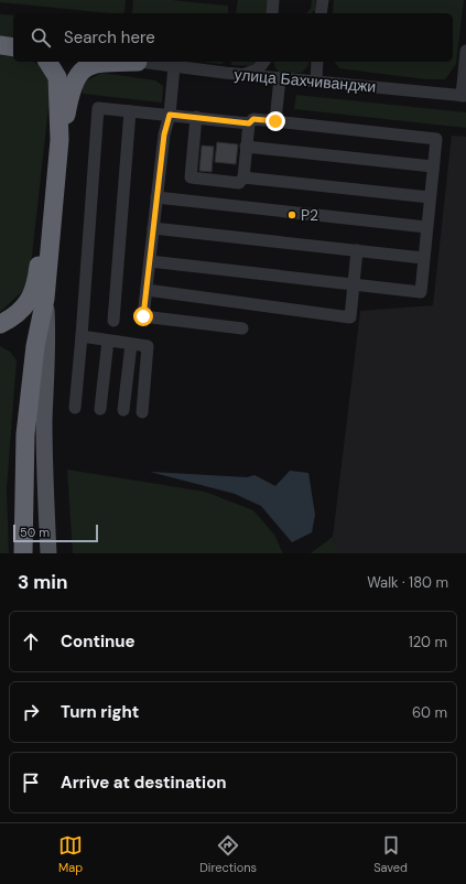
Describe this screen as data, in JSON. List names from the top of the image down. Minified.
{"streets":{"street":["улица Бахчиванджи"]},"places":["P2"],"scale_bar":"50 m","page":{"search":"Search here","scale":"50 m","heading":["3 min","Walk · 180 m"],"list":[["Continue","120 m"],["Turn right","60 m"],"Arrive at destination"],"nav":["Map","Directions","Saved"]}}
